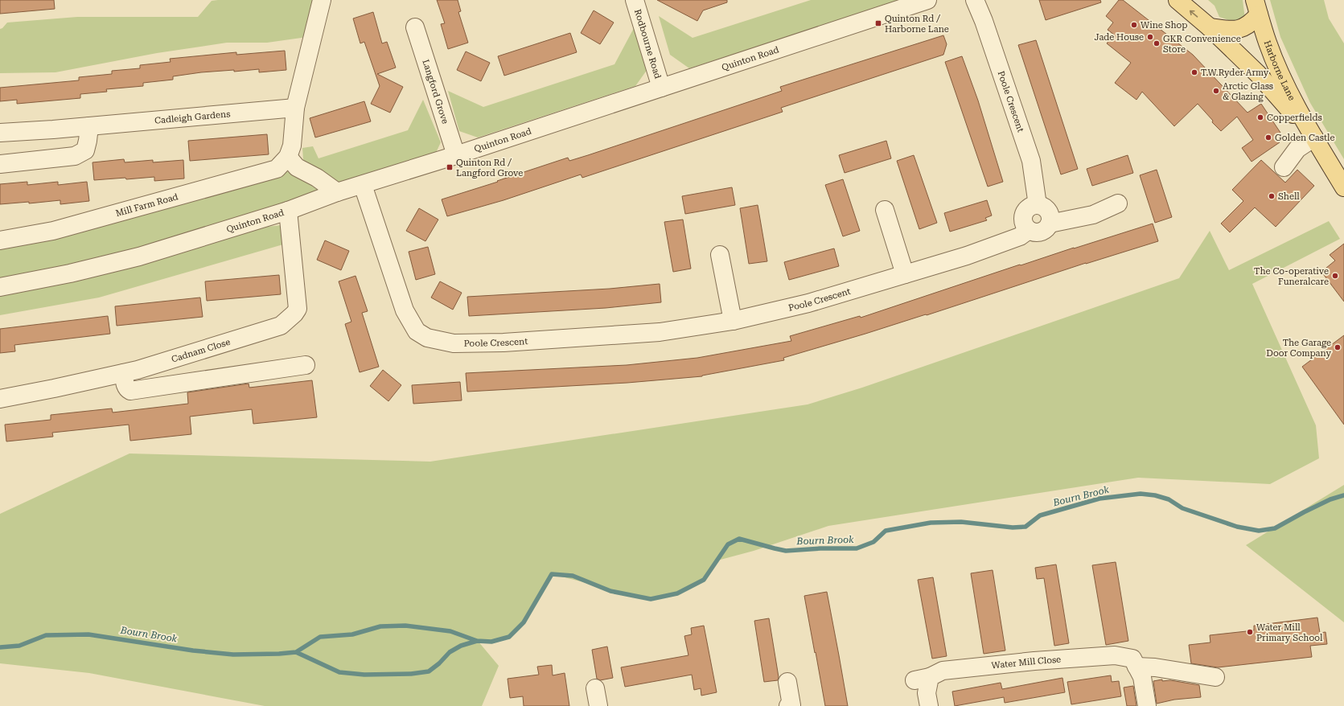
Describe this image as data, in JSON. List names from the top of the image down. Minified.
{"streets":{"main road":["Harborne Lane"],"street":["Rodbourne Road","Quinton Road","Langford Grove","Poole Crescent","Cadleigh Gardens","Mill Farm Road","Cadnam Close","Water Mill Close"]},"crossings":[["Rodbourne Road","Quinton Road"],["Quinton Road","Langford Grove"],["Quinton Road","Poole Crescent"],["Quinton Road","Cadnam Close"],["Cadleigh Gardens","Mill Farm Road"]],"water":["Bourn Brook"],"places":{"transit":["Quinton Rd / Harborne Lane","Quinton Rd / Langford Grove"],"other":["Wine Shop","Jade House","GKR Convenience Store","T.W.Ryder Army","Arctic Glass & Glazing","Copperfields","Golden Castle","Shell","The Co-operative Funeralcare","The Garage Door Company","Water Mill Primary School"]}}
